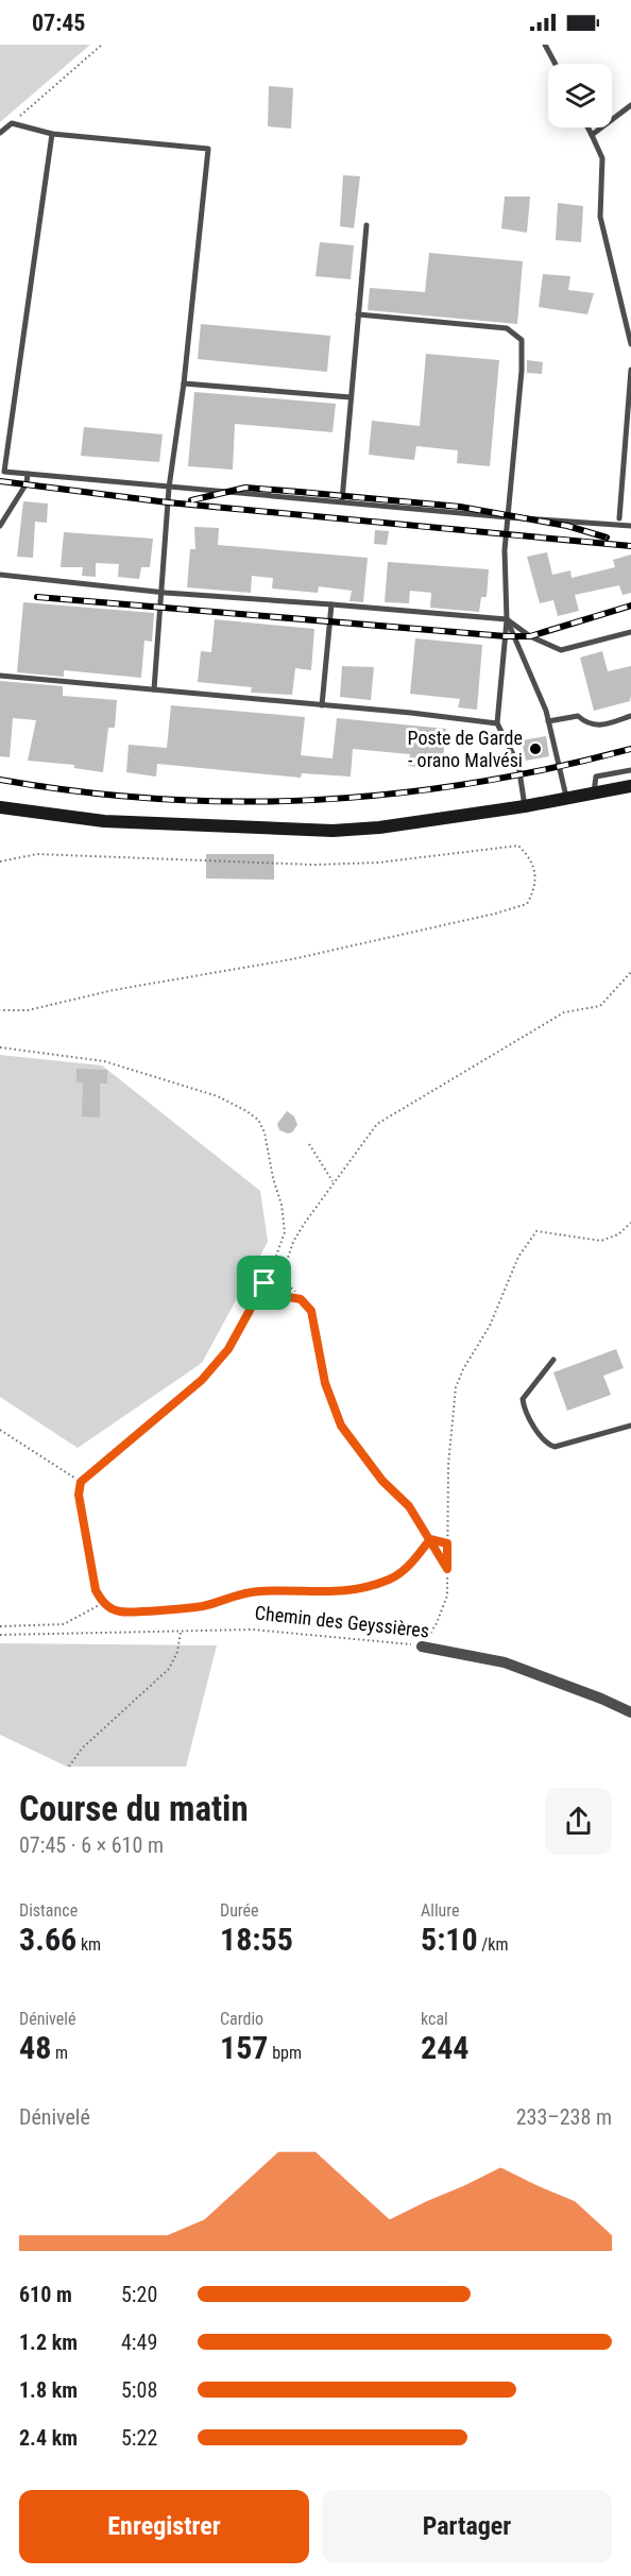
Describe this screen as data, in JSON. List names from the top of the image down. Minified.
{"streets":{"street":["Chemin des Geyssières"]},"places":["Poste de Garde - orano Malvési"],"page":{"status":"07:45","heading":["Course du matin","07:45 · 6 × 610 m"],"stats":[["Distance","3.66 km"],["Durée","18:55"],["Allure","5:10 /km"],["Dénivelé","48 m"],["Cardio","157 bpm"],["kcal","244"]],"chart":["Dénivelé","233–238 m"],"list":[{"name":"610 m","note":"5:20"},{"name":"1.2 km","note":"4:49"},{"name":"1.8 km","note":"5:08"},{"name":"2.4 km","note":"5:22"}],"buttons":["Enregistrer","Partager"]}}
